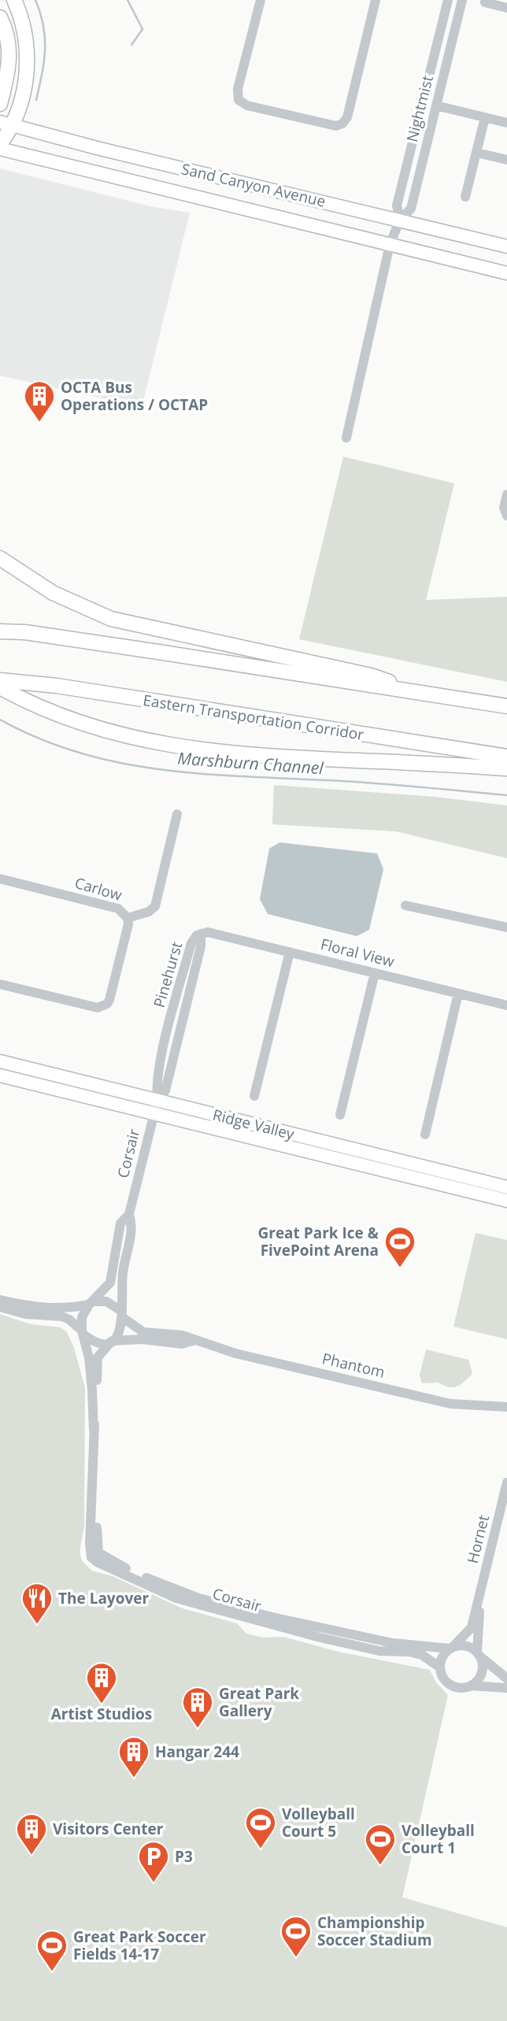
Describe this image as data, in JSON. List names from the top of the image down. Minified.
{"streets":{"highway":["Eastern Transportation Corridor"],"main road":["Sand Canyon Avenue","Ridge Valley"],"street":["Nightmist","Carlow","Floral View","Pinehurst","Corsair","Phantom","Hornet"]},"crossings":[["Nightmist","Sand Canyon Avenue"],["Floral View","Pinehurst"],["Pinehurst","Ridge Valley"],["Pinehurst","Corsair"],["Ridge Valley","Corsair"],["Corsair","Phantom"],["Corsair","Hornet"]],"water":["Marshburn Channel"],"places":{"building":["OCTA Bus Operations / OCTAP","Artist Studios","Great Park Gallery","Hangar 244","Visitors Center"],"sports":["Great Park Ice & FivePoint Arena","Volleyball Court 5","Volleyball Court 1","Championship Soccer Stadium","Great Park Soccer Fields 14-17"],"restaurant":["The Layover"],"parking":["P3"]}}
